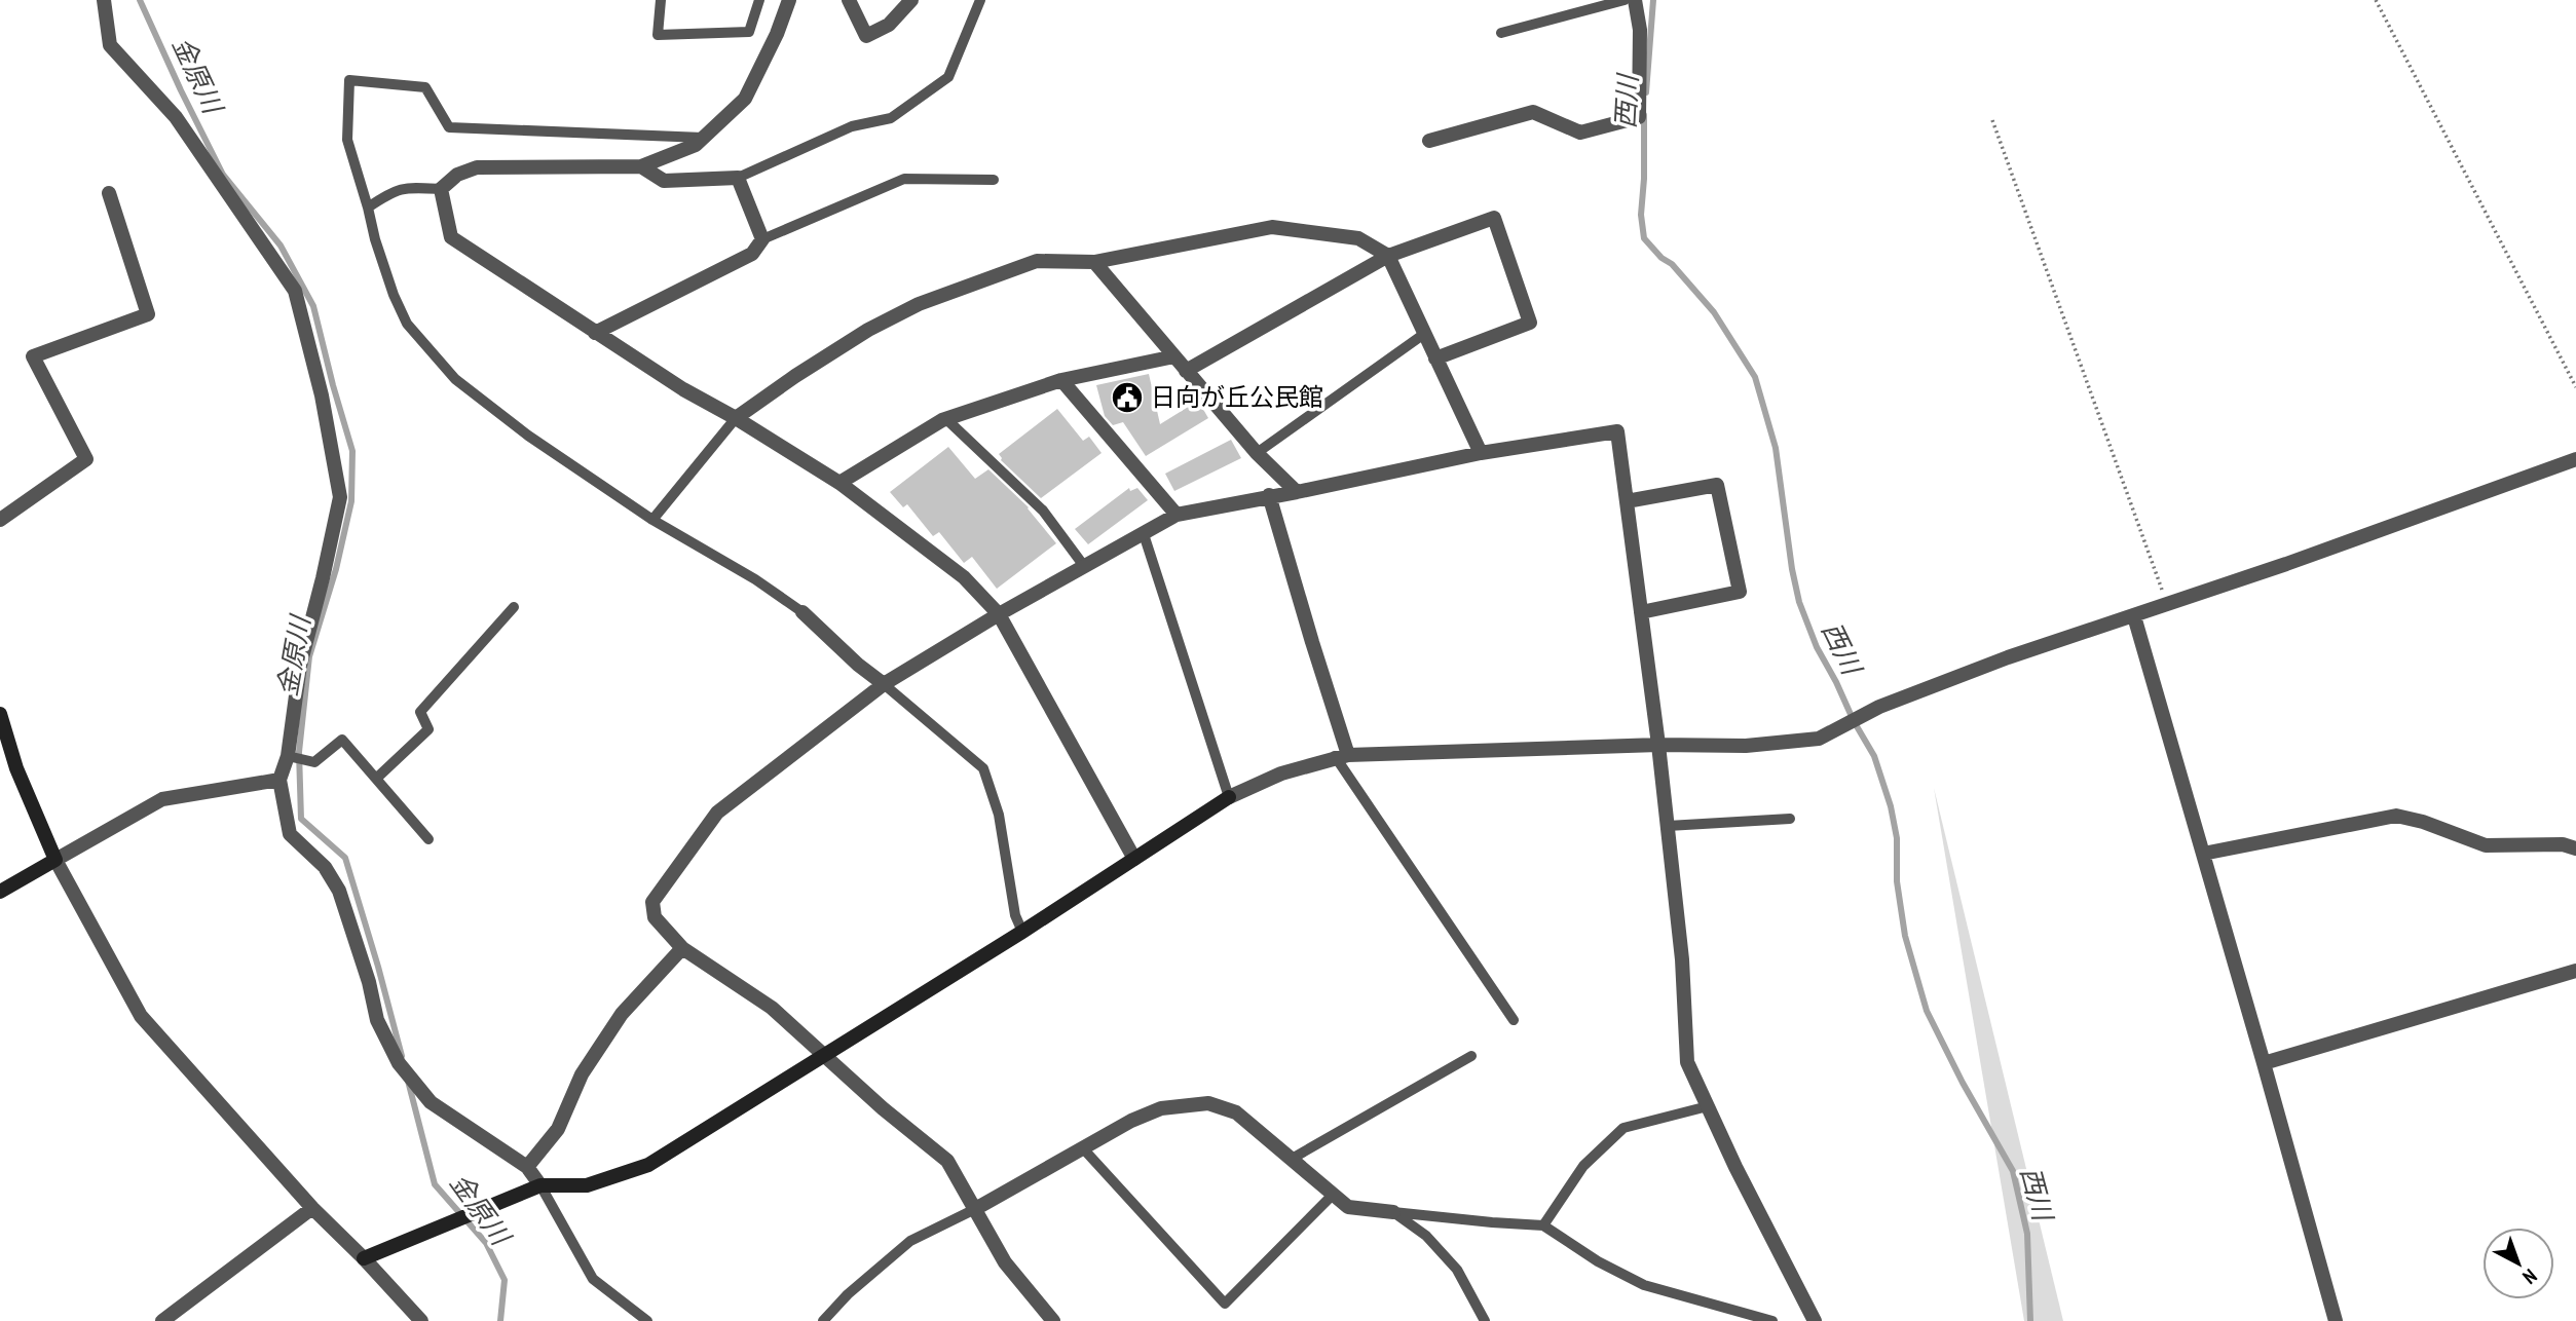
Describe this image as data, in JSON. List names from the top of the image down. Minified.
{"water":["金原川","西川"],"places":{"public building":["日向が丘公民館"]},"north":"bottom right"}
